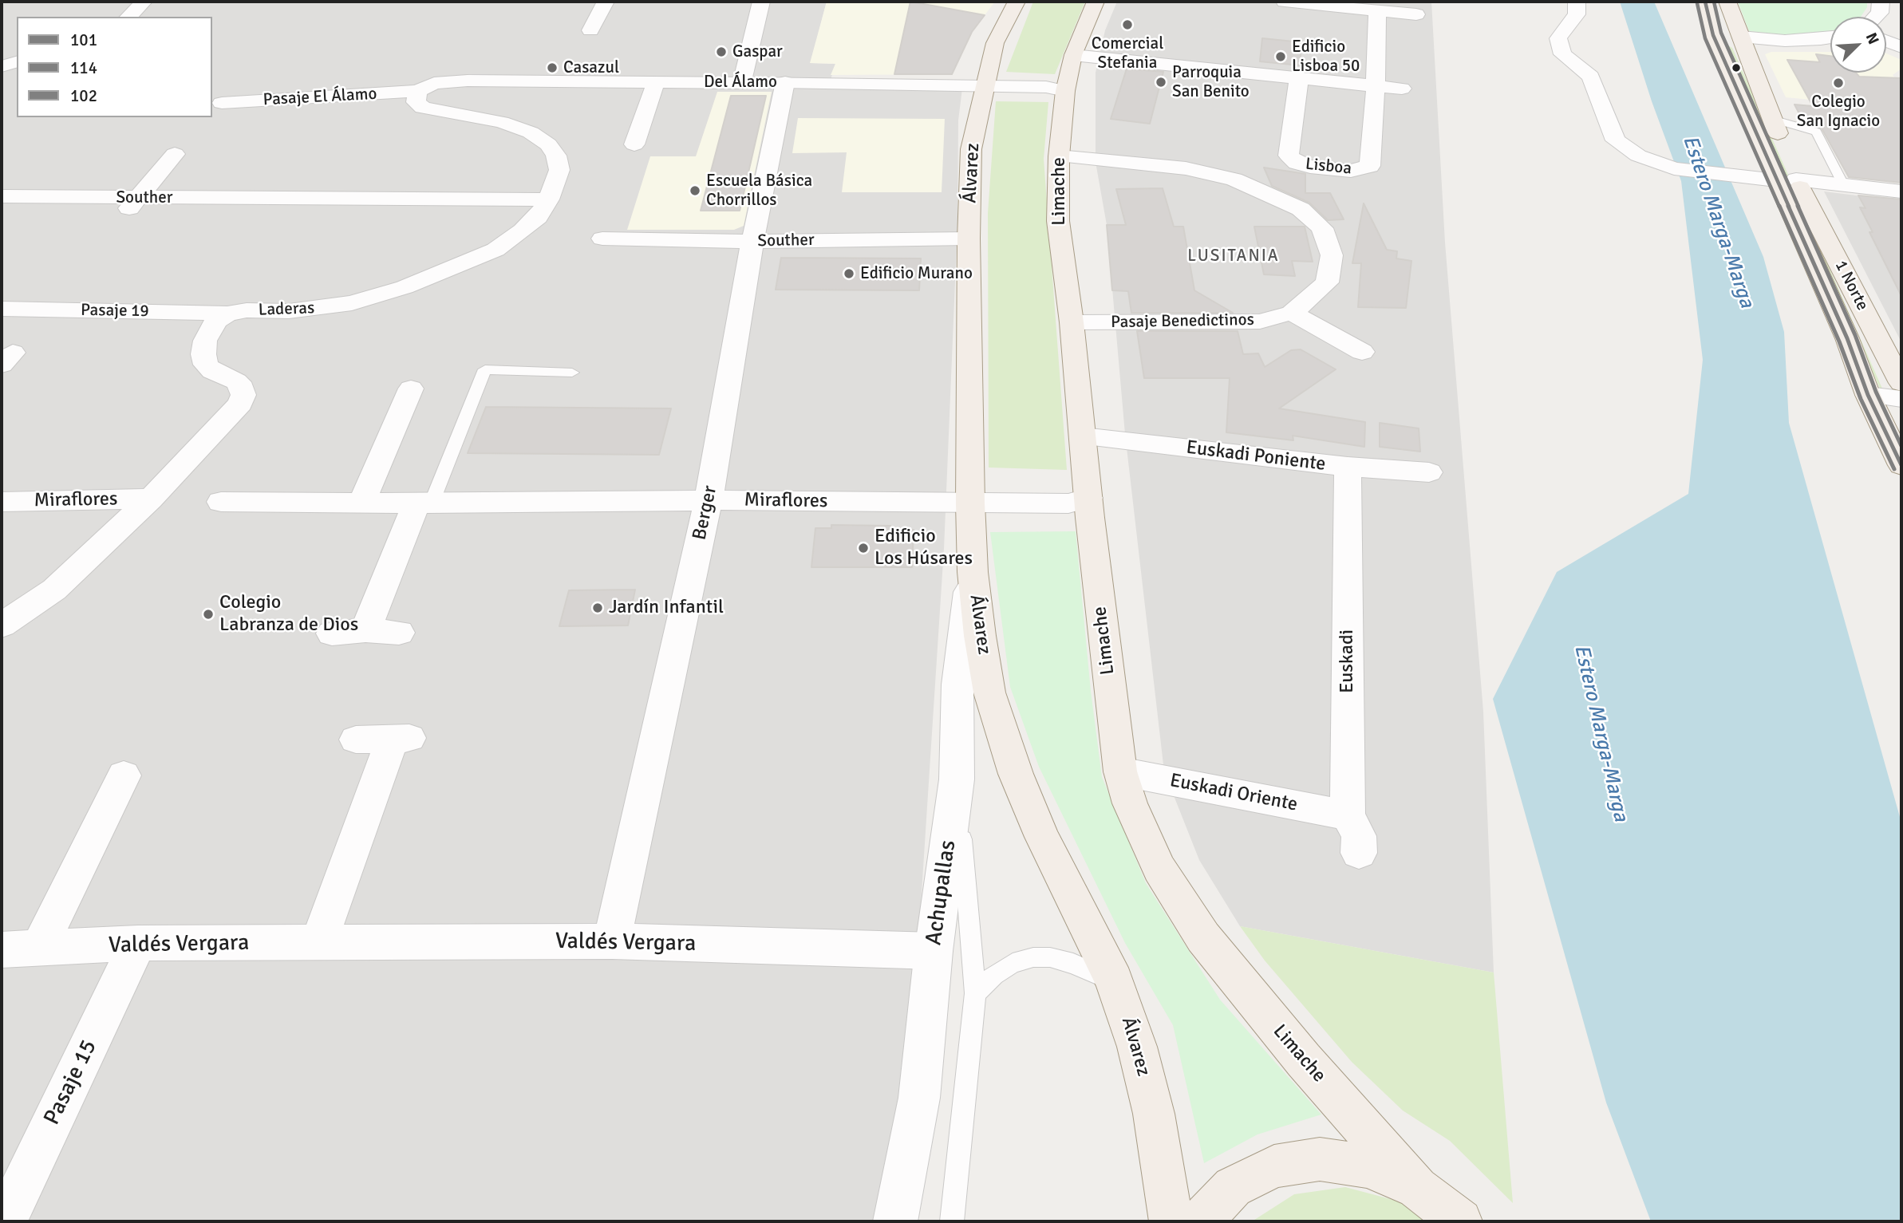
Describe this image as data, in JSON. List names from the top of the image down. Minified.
{"streets":{"main road":["Álvarez","Limache","1 Norte"],"street":["Del Álamo","Pasaje El Álamo","Lisboa","Souther","Laderas","Pasaje 19","Pasaje Benedictinos","Euskadi Poniente","Miraflores","Berger","Euskadi","Euskadi Oriente","Achupallas","Valdés Vergara","Pasaje 15"]},"crossings":[["Del Álamo","Pasaje El Álamo"],["Del Álamo","Álvarez"],["Del Álamo","Limache"],["Del Álamo","Laderas"],["Del Álamo","Berger"],["Pasaje El Álamo","Laderas"],["Álvarez","Souther"],["Álvarez","Miraflores"],["Álvarez","Achupallas"],["Limache","Pasaje Benedictinos"],["Limache","Euskadi Poniente"],["Limache","Miraflores"],["Limache","Euskadi Oriente"],["Souther","Laderas"],["Souther","Berger"],["Laderas","Pasaje 19"],["Euskadi Poniente","Euskadi"],["Miraflores","Berger"],["Berger","Valdés Vergara"],["Euskadi","Euskadi Oriente"],["Achupallas","Valdés Vergara"],["Valdés Vergara","Pasaje 15"]],"districts":["LUSITANIA"],"water":["Estero Marga-Marga"],"places":["Comercial Stefania","Gaspar","Edificio Lisboa 50","Casazul","Parroquia San Benito","Colegio San Ignacio","Escuela Básica Chorrillos","Edificio Murano","Edificio Los Húsares","Jardín Infantil","Colegio Labranza de Dios"],"lines":["transit line 101","transit line 102","transit line 114"],"legend":["101","114","102"],"north":"top right"}
